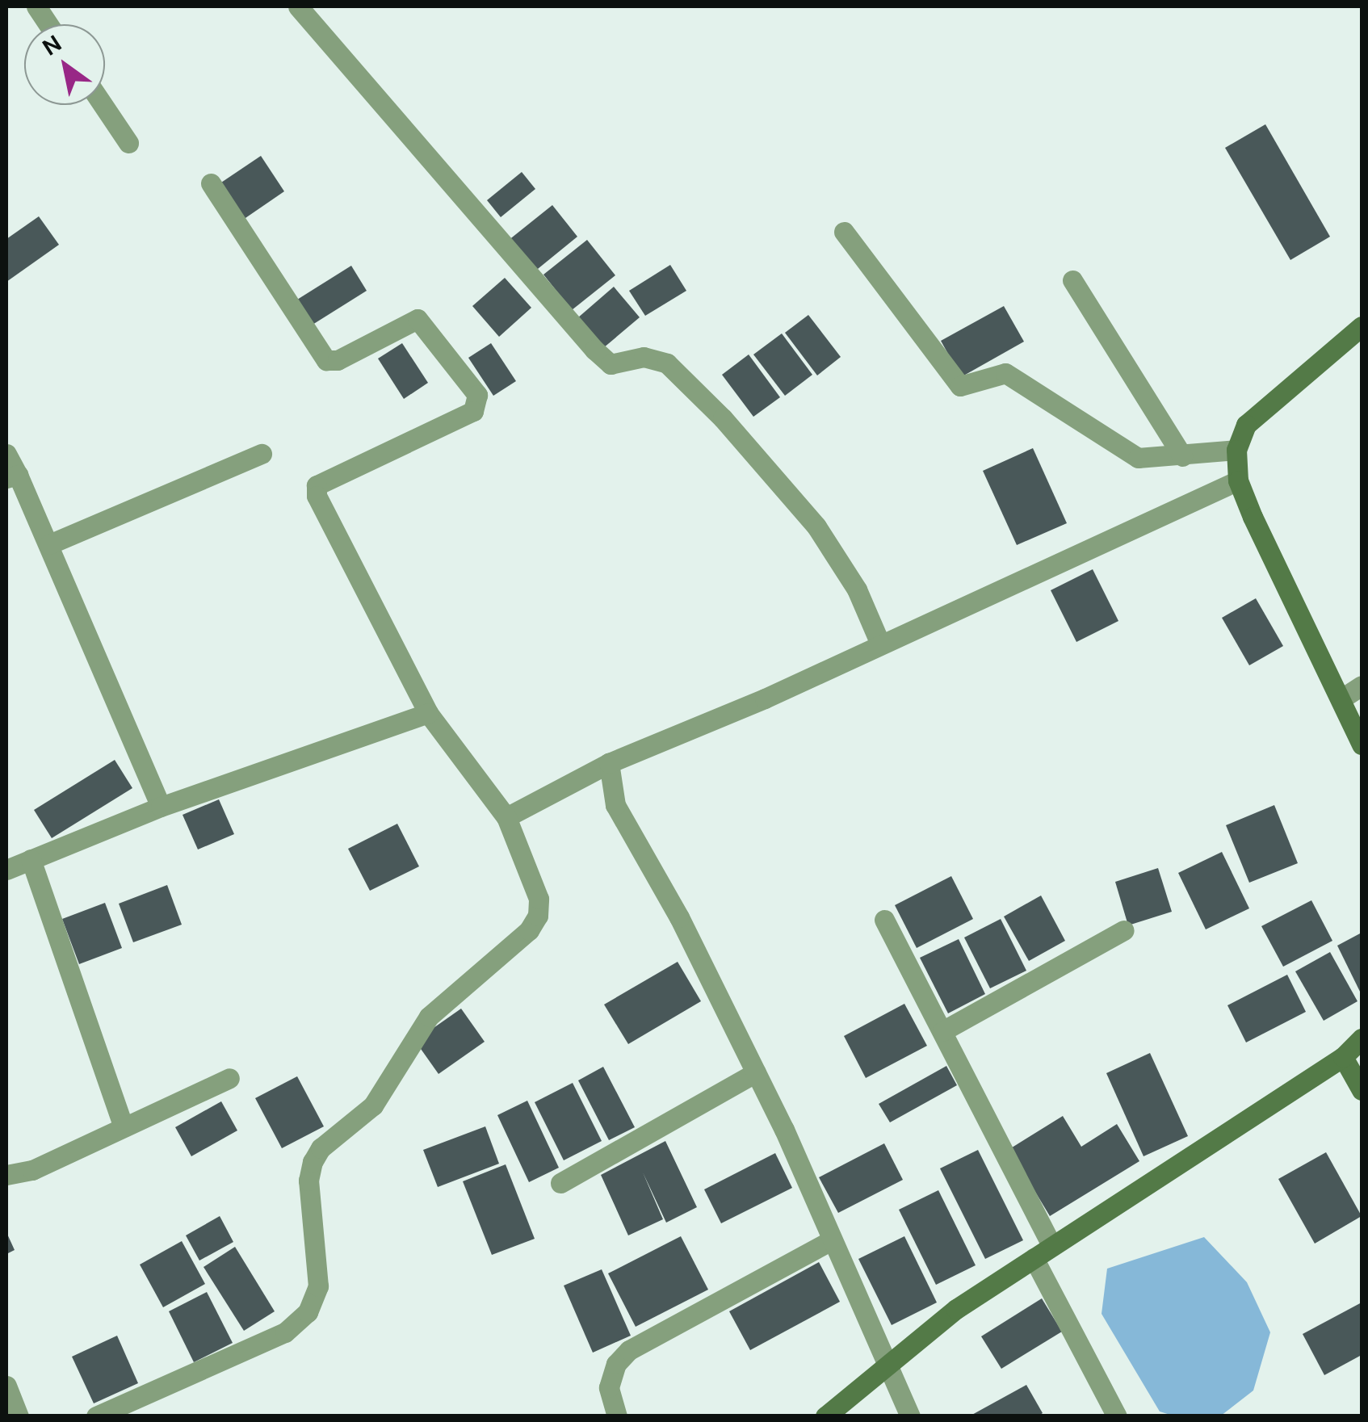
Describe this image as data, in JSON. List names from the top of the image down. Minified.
{"north":"top left"}
